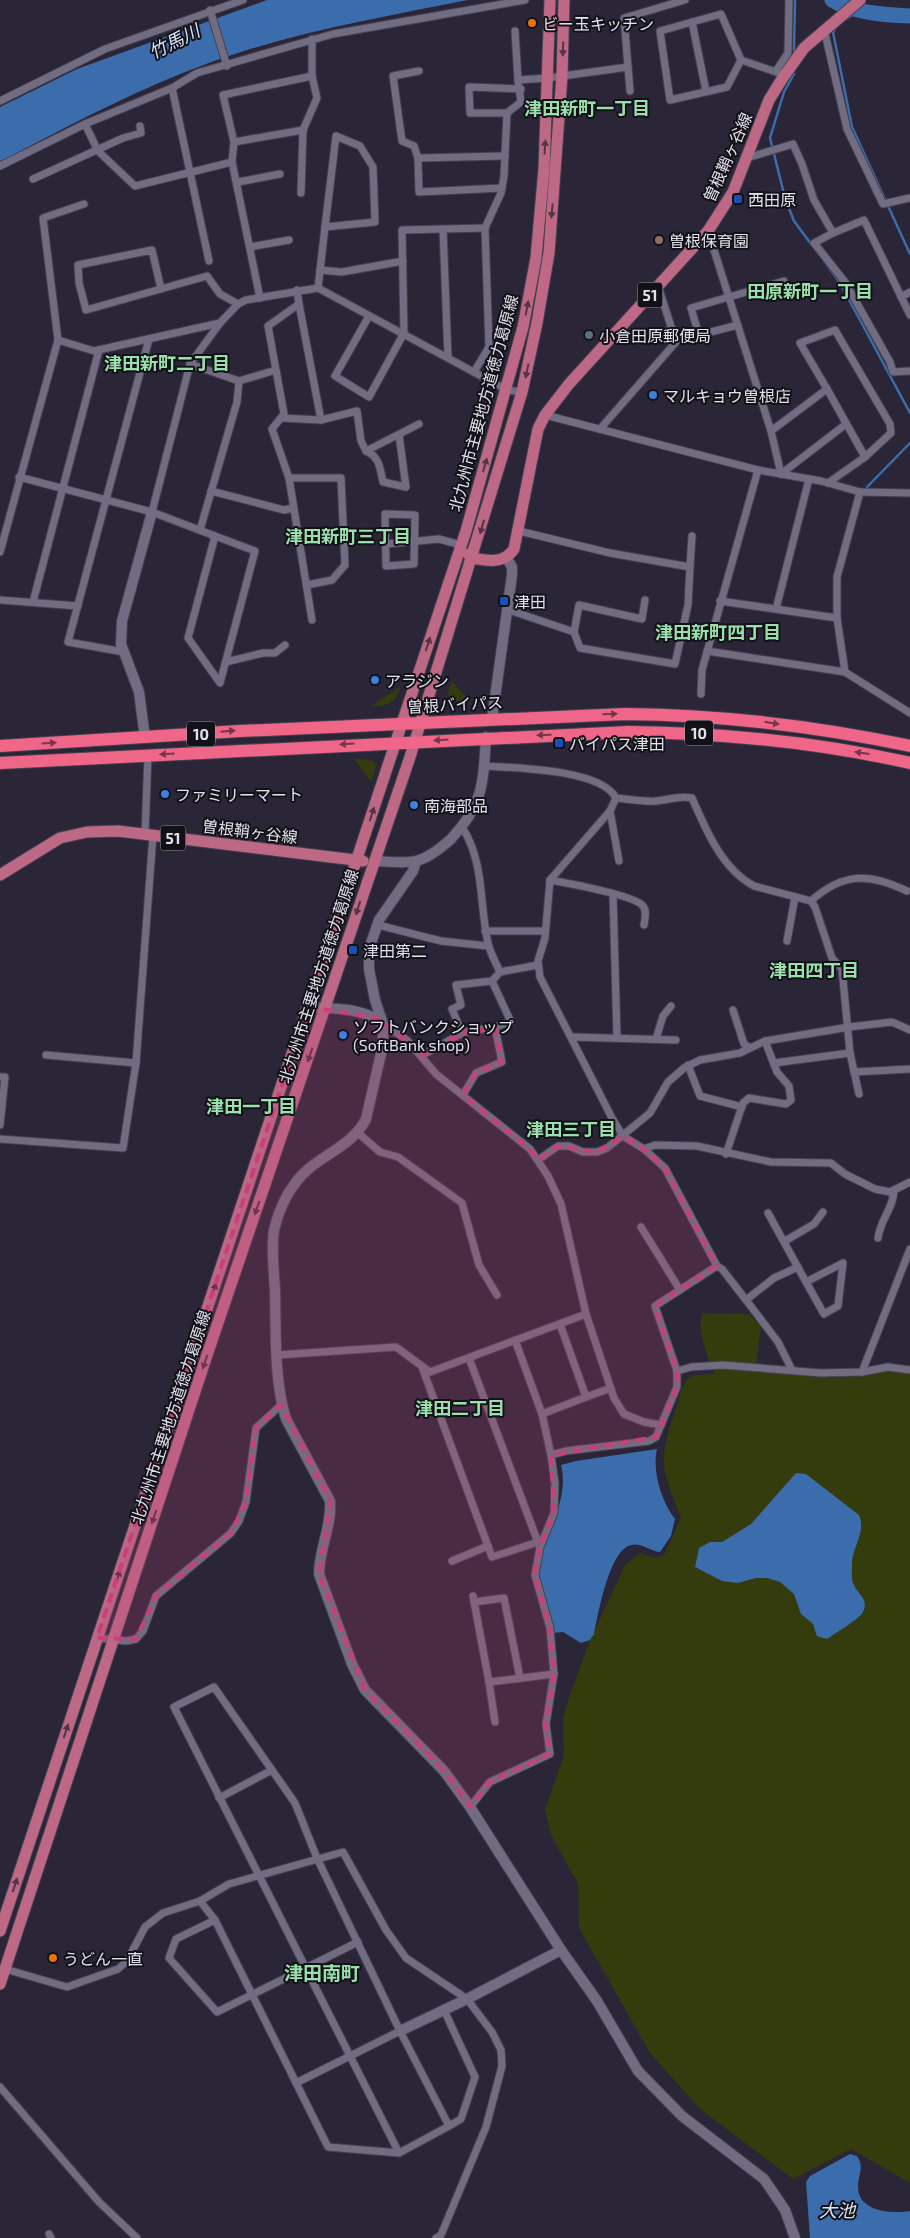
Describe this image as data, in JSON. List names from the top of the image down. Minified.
{"streets":{"highway":["曽根バイパス","10"],"main road":["曽根鞘ヶ谷線","51","北九州市主要地方道徳力葛原線"]},"crossings":[["曽根鞘ヶ谷線","北九州市主要地方道徳力葛原線"]],"districts":["津田新町一丁目","田原新町一丁目","津田新町二丁目","津田新町三丁目","津田新町四丁目","津田四丁目","津田一丁目","津田三丁目","津田二丁目","津田南町"],"water":["竹馬川","大池"],"places":{"other":["ビー玉キッチン","曽根保育園","小倉田原郵便局","マルキョウ曽根店","アラジン","ファミリーマート","南海部品","ソフトバンクショップ (SoftBank shop)","うどん一直"],"transit":["西田原","津田","バイパス津田","津田第二"]}}
